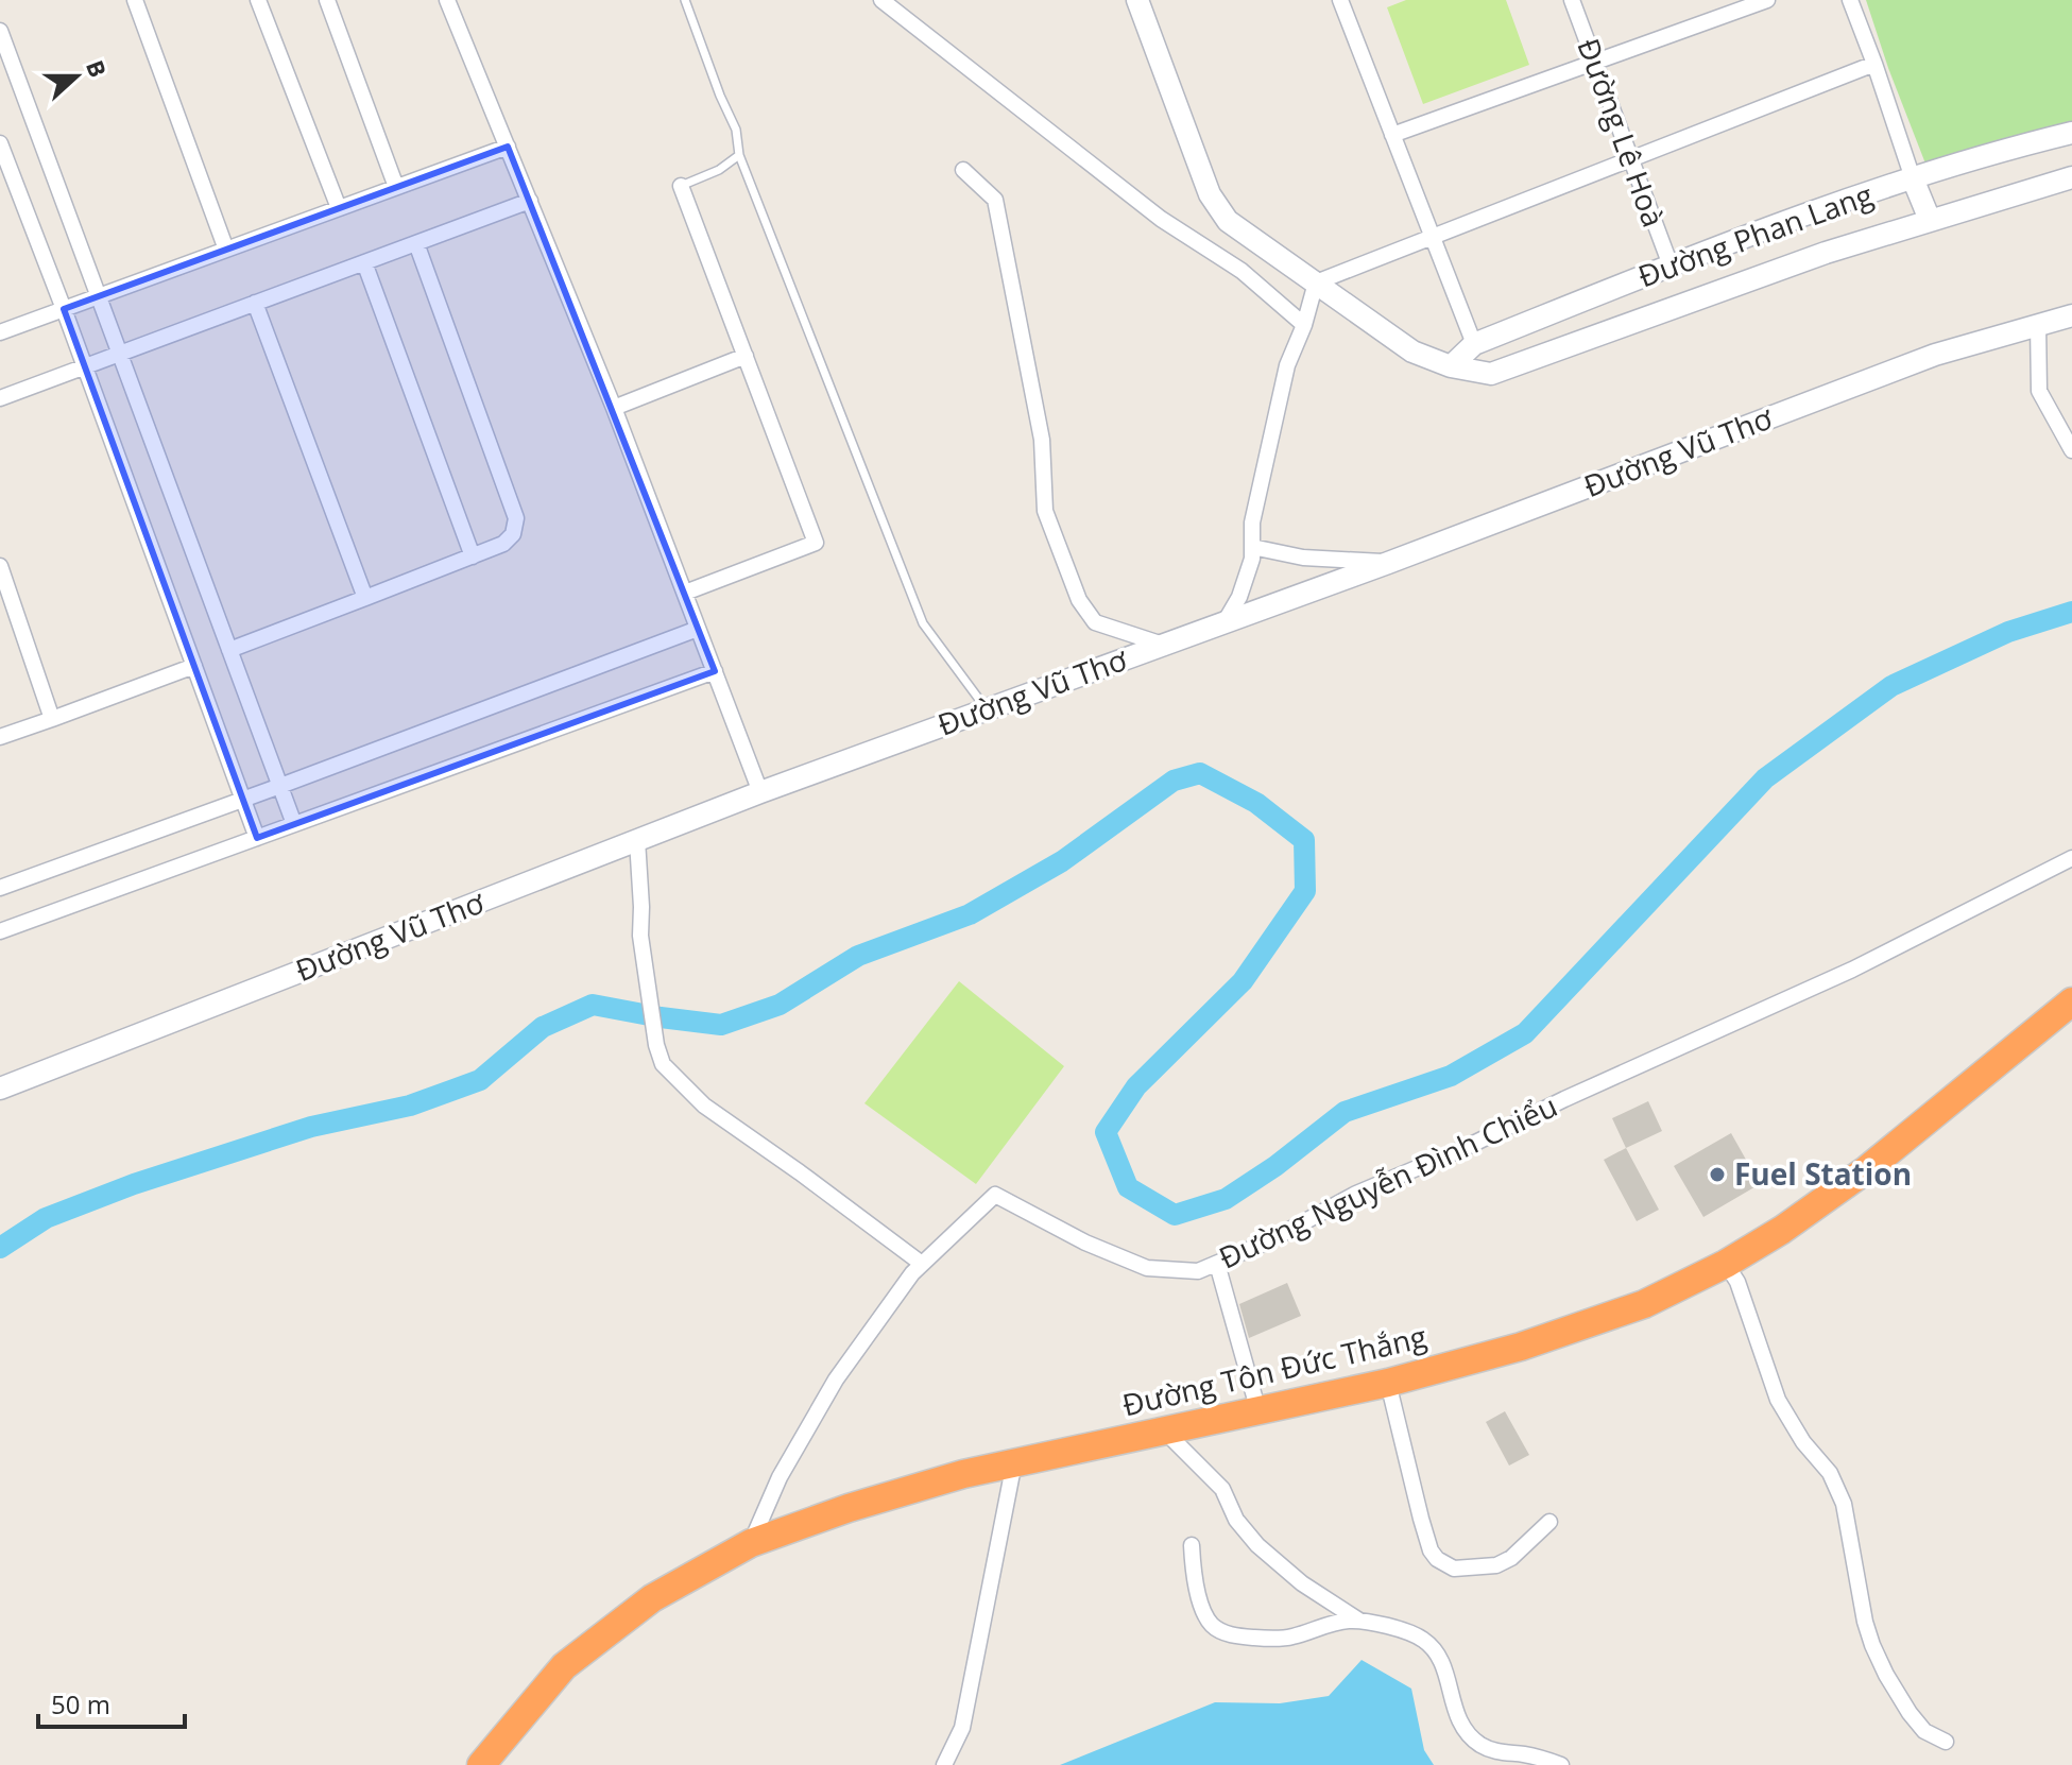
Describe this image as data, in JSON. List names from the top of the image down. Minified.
{"streets":{"highway":["Đường Tôn Đức Thắng"],"main road":["Đường Phan Lang","Đường Vũ Thơ"],"street":["Đường Lê Hoà","Đường Nguyễn Đình Chiểu"]},"crossings":[["Đường Lê Hoà","Đường Phan Lang"],["Đường Nguyễn Đình Chiểu","Đường Tôn Đức Thắng"]],"places":["Fuel Station"],"scale_bar":"50 m","north":"right"}
